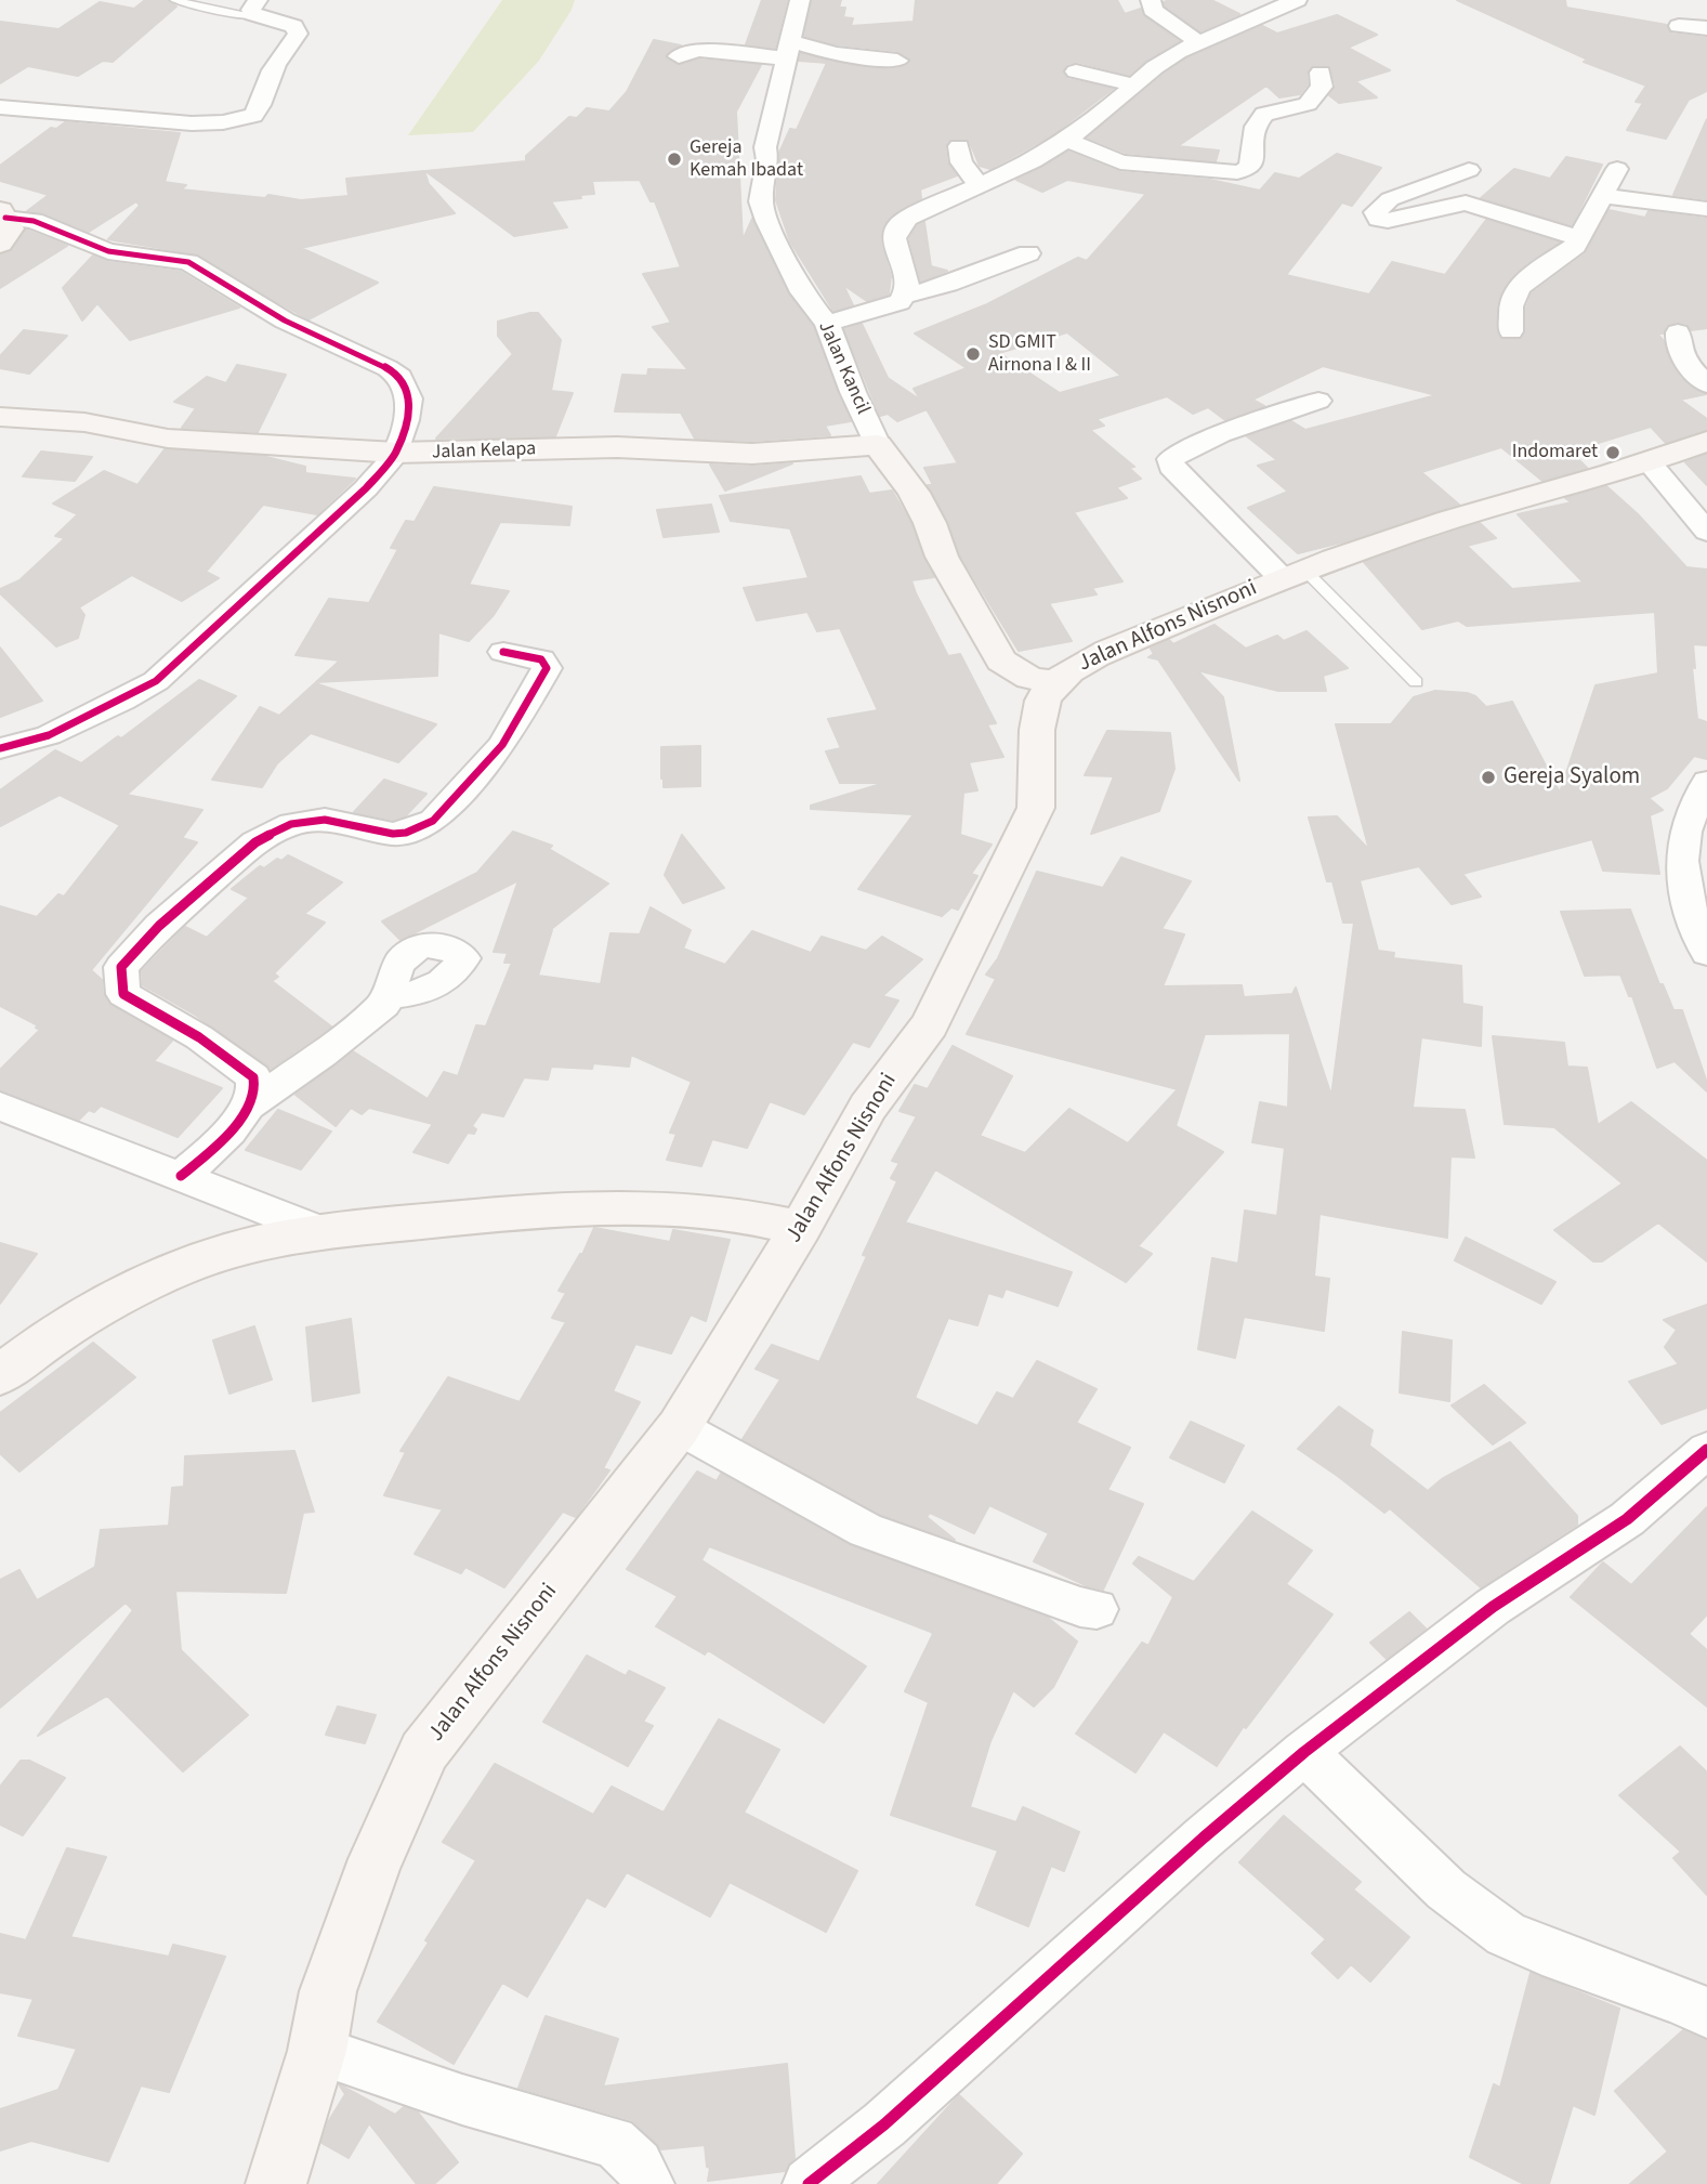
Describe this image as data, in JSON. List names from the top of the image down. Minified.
{"streets":{"main road":["Jalan Kancil","Jalan Kelapa","Jalan Alfons Nisnoni"]},"crossings":[["Jalan Kancil","Jalan Kelapa"],["Jalan Kancil","Jalan Alfons Nisnoni"]],"places":["Gereja Kemah Ibadat","SD GMIT Airnona I & II","Indomaret","Gereja Syalom"]}
